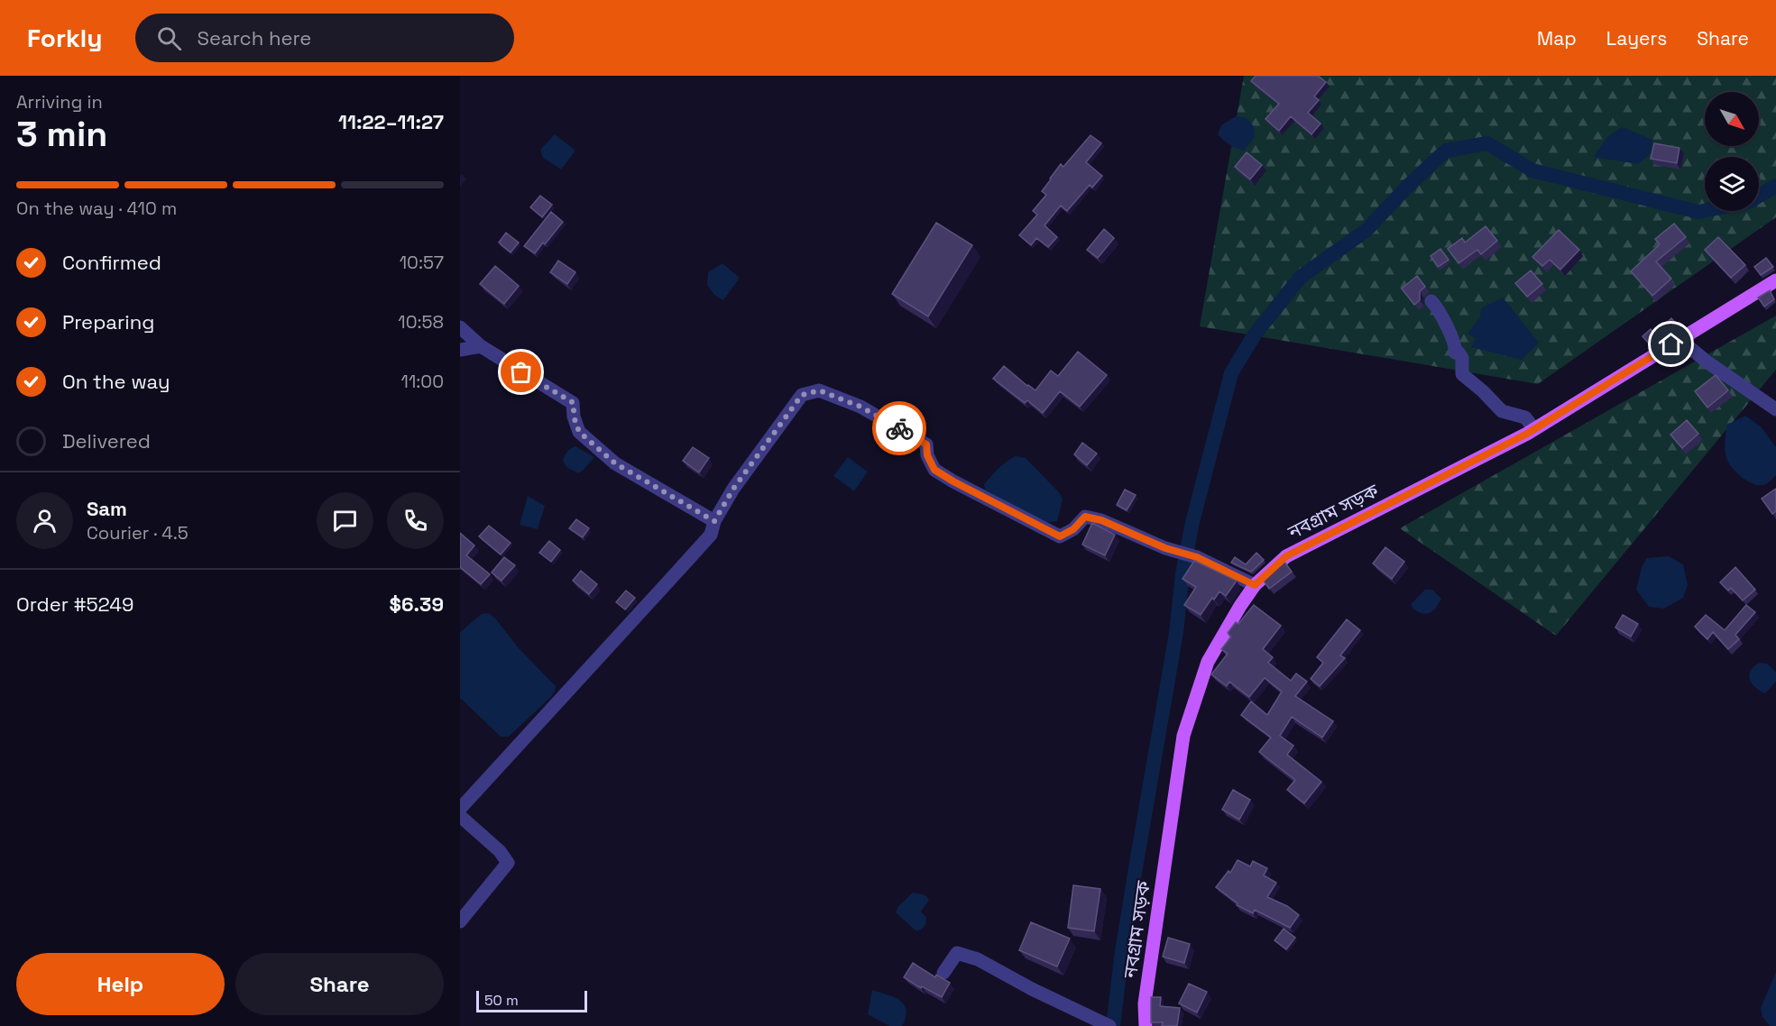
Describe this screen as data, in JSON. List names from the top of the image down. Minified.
{"streets":{"main road":["নবগ্রাম সড়ক"]},"scale_bar":"50 m","north":"bottom right","page":{"header":"Forkly","search":"Search here","nav":["Map","Layers","Share"],"heading":["3 min","Arriving in","11:22–11:27"],"panel":["Sam","Courier · 4.5","Order #5249","$6.39"],"bar":"On the way · 410 m","list":[["Confirmed","10:57"],["Preparing","10:58"],["On the way","11:00"],"Delivered"],"buttons":["Help","Share"],"scale":"50 m"}}
